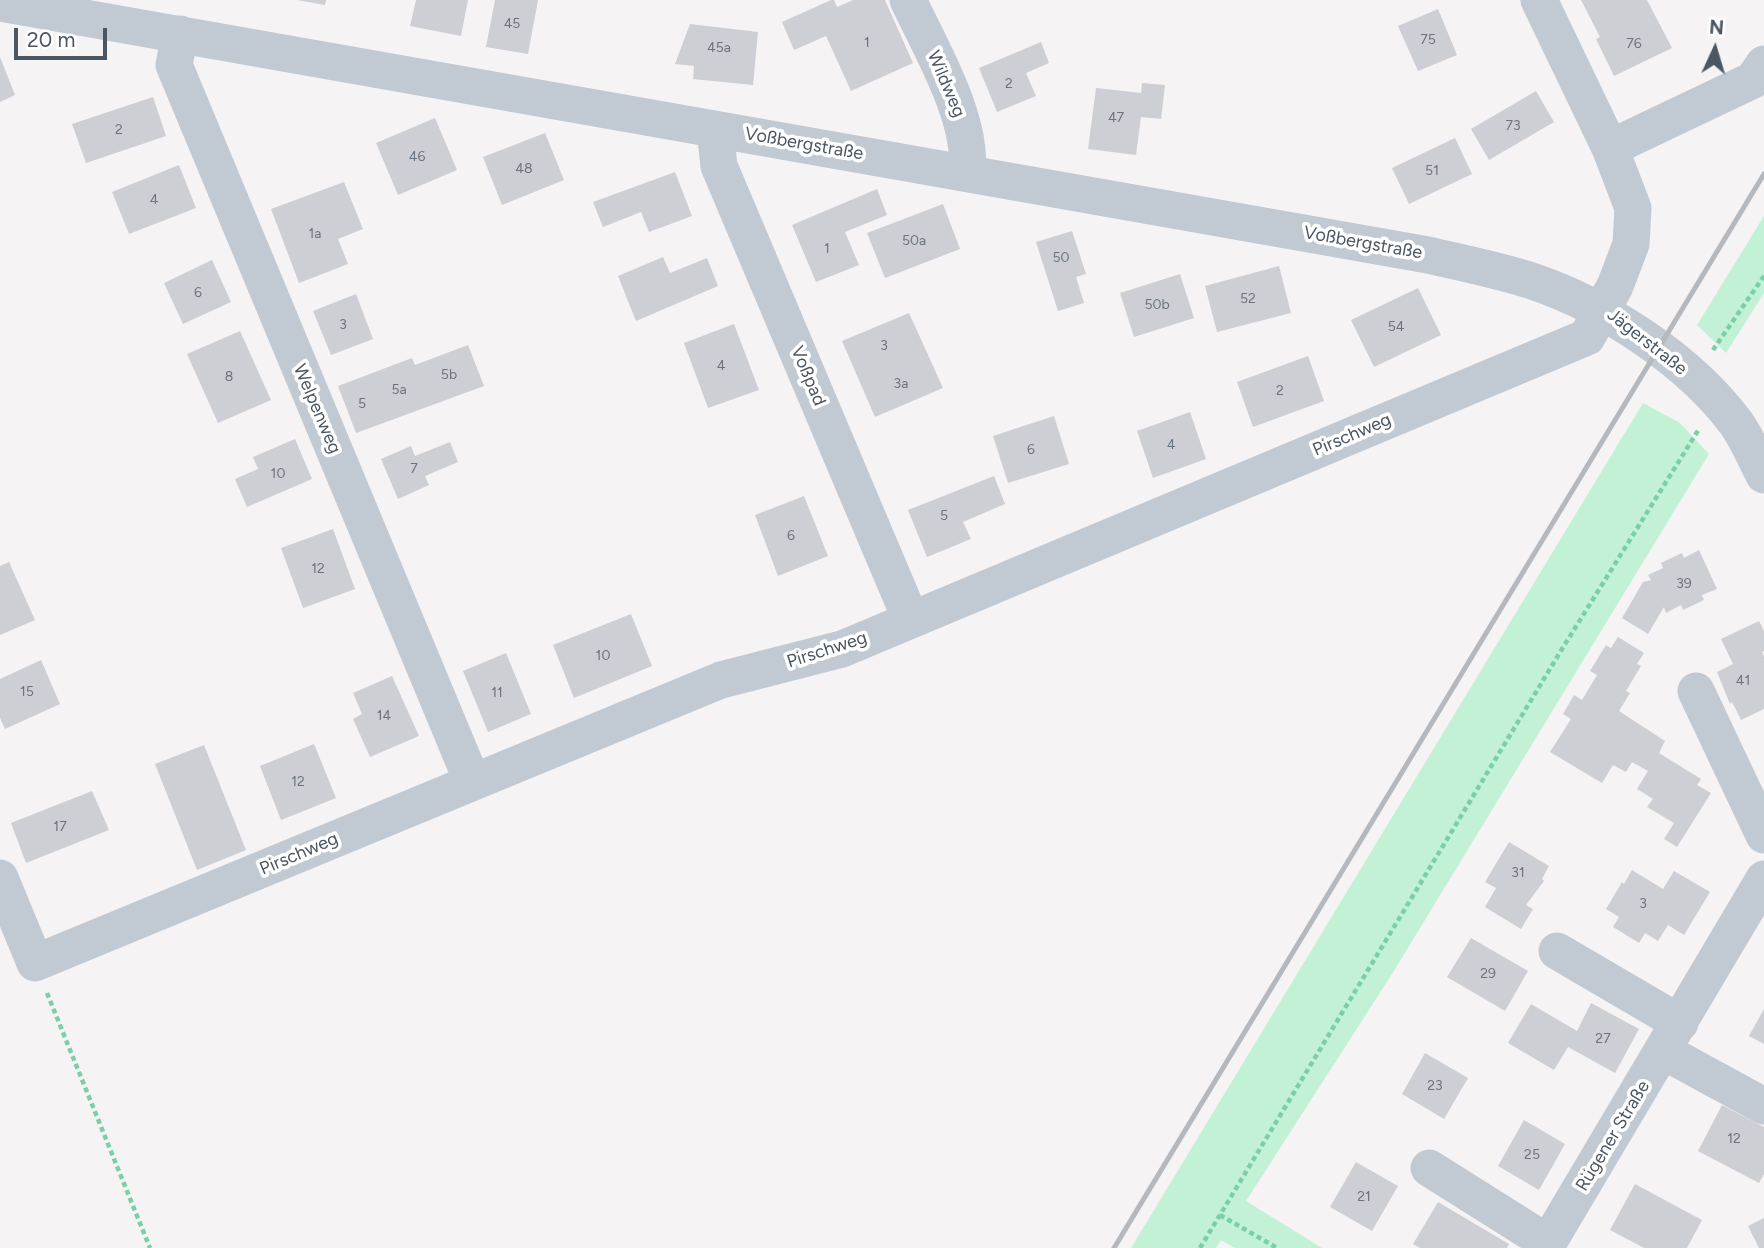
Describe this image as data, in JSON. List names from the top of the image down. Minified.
{"streets":{"street":["Wildweg","Voßbergstraße","Jägerstraße","Voßpad","Welpenweg","Pirschweg","Rügener Straße"]},"crossings":[["Wildweg","Voßbergstraße"],["Voßbergstraße","Jägerstraße"],["Voßbergstraße","Voßpad"],["Voßbergstraße","Welpenweg"],["Voßbergstraße","Pirschweg"],["Jägerstraße","Pirschweg"],["Voßpad","Pirschweg"],["Welpenweg","Pirschweg"]],"house_numbers":["45","75","1","76","45a","2","47","73","2","46","48","51","4","1a","50a","1","50","6","52","50b","3","54","3","4","5b","8","3a","5a","2","5","4","6","7","10","5","6","12","39","10","41","15","11","14","12","17","31","3","29","27","23","12","25","21"],"scale_bar":"20 m","north":"top"}
